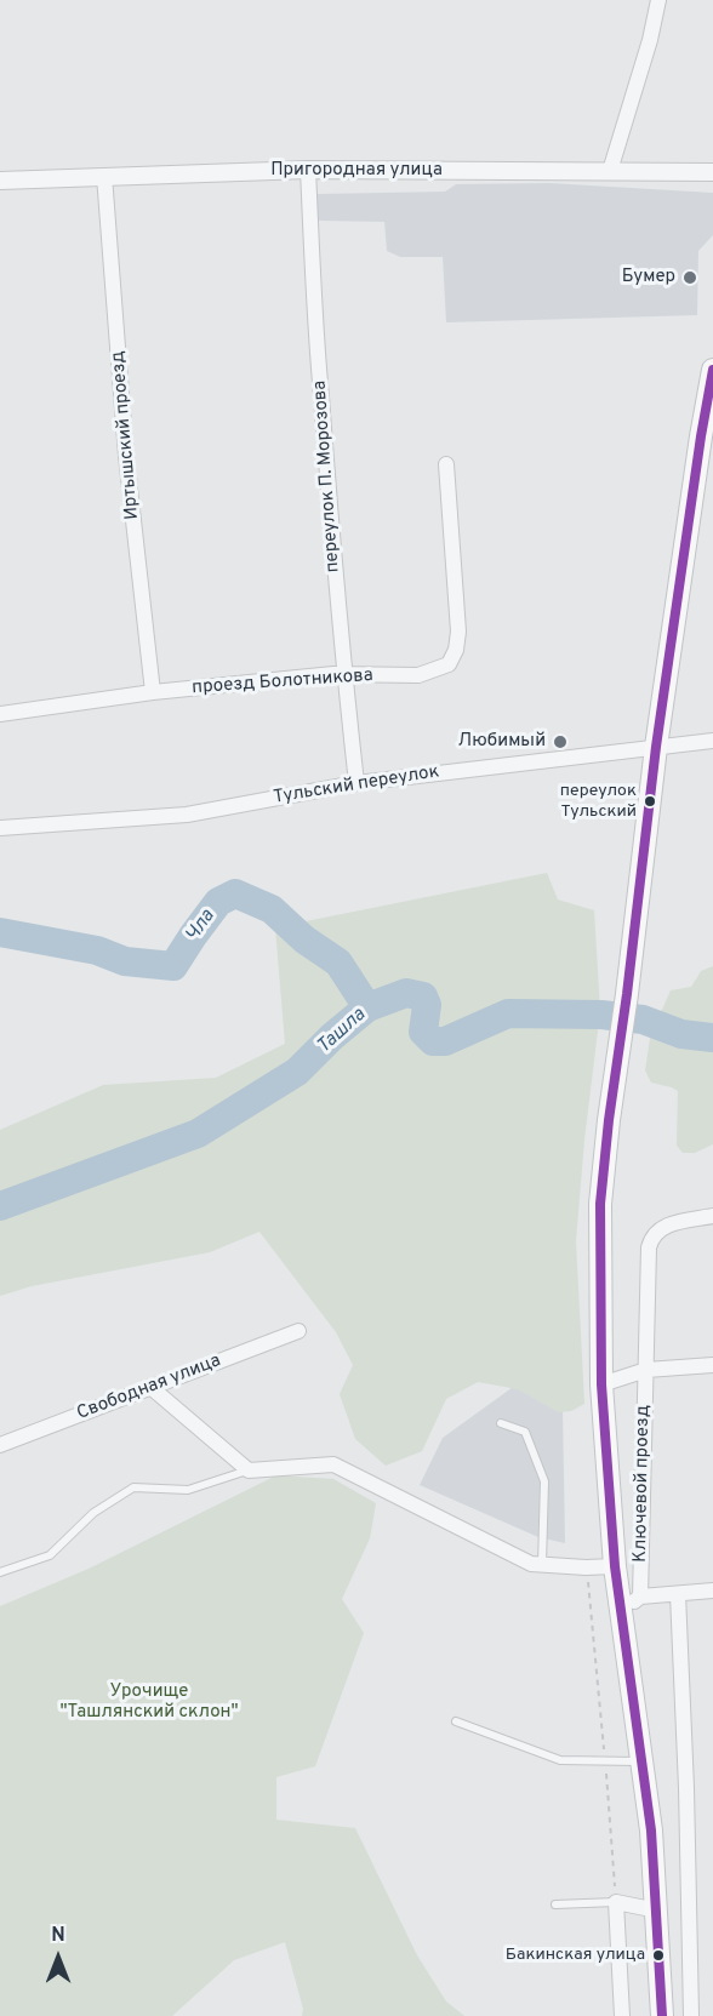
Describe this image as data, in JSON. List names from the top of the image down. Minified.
{"streets":{"street":["Пригородная улица","Иртышский проезд","переулок П. Морозова","проезд Болотникова","Тульский переулок","Свободная улица","Ключевой проезд"]},"crossings":[["Пригородная улица","Иртышский проезд"],["Пригородная улица","переулок П. Морозова"],["Иртышский проезд","проезд Болотникова"],["переулок П. Морозова","проезд Болотникова"],["переулок П. Морозова","Тульский переулок"]],"water":["Чла","Ташла"],"parks":["Урочище \"Ташлянский склон\""],"places":["Бумер","Любимый","переулок Тульский","Бакинская улица"],"north":"top"}
